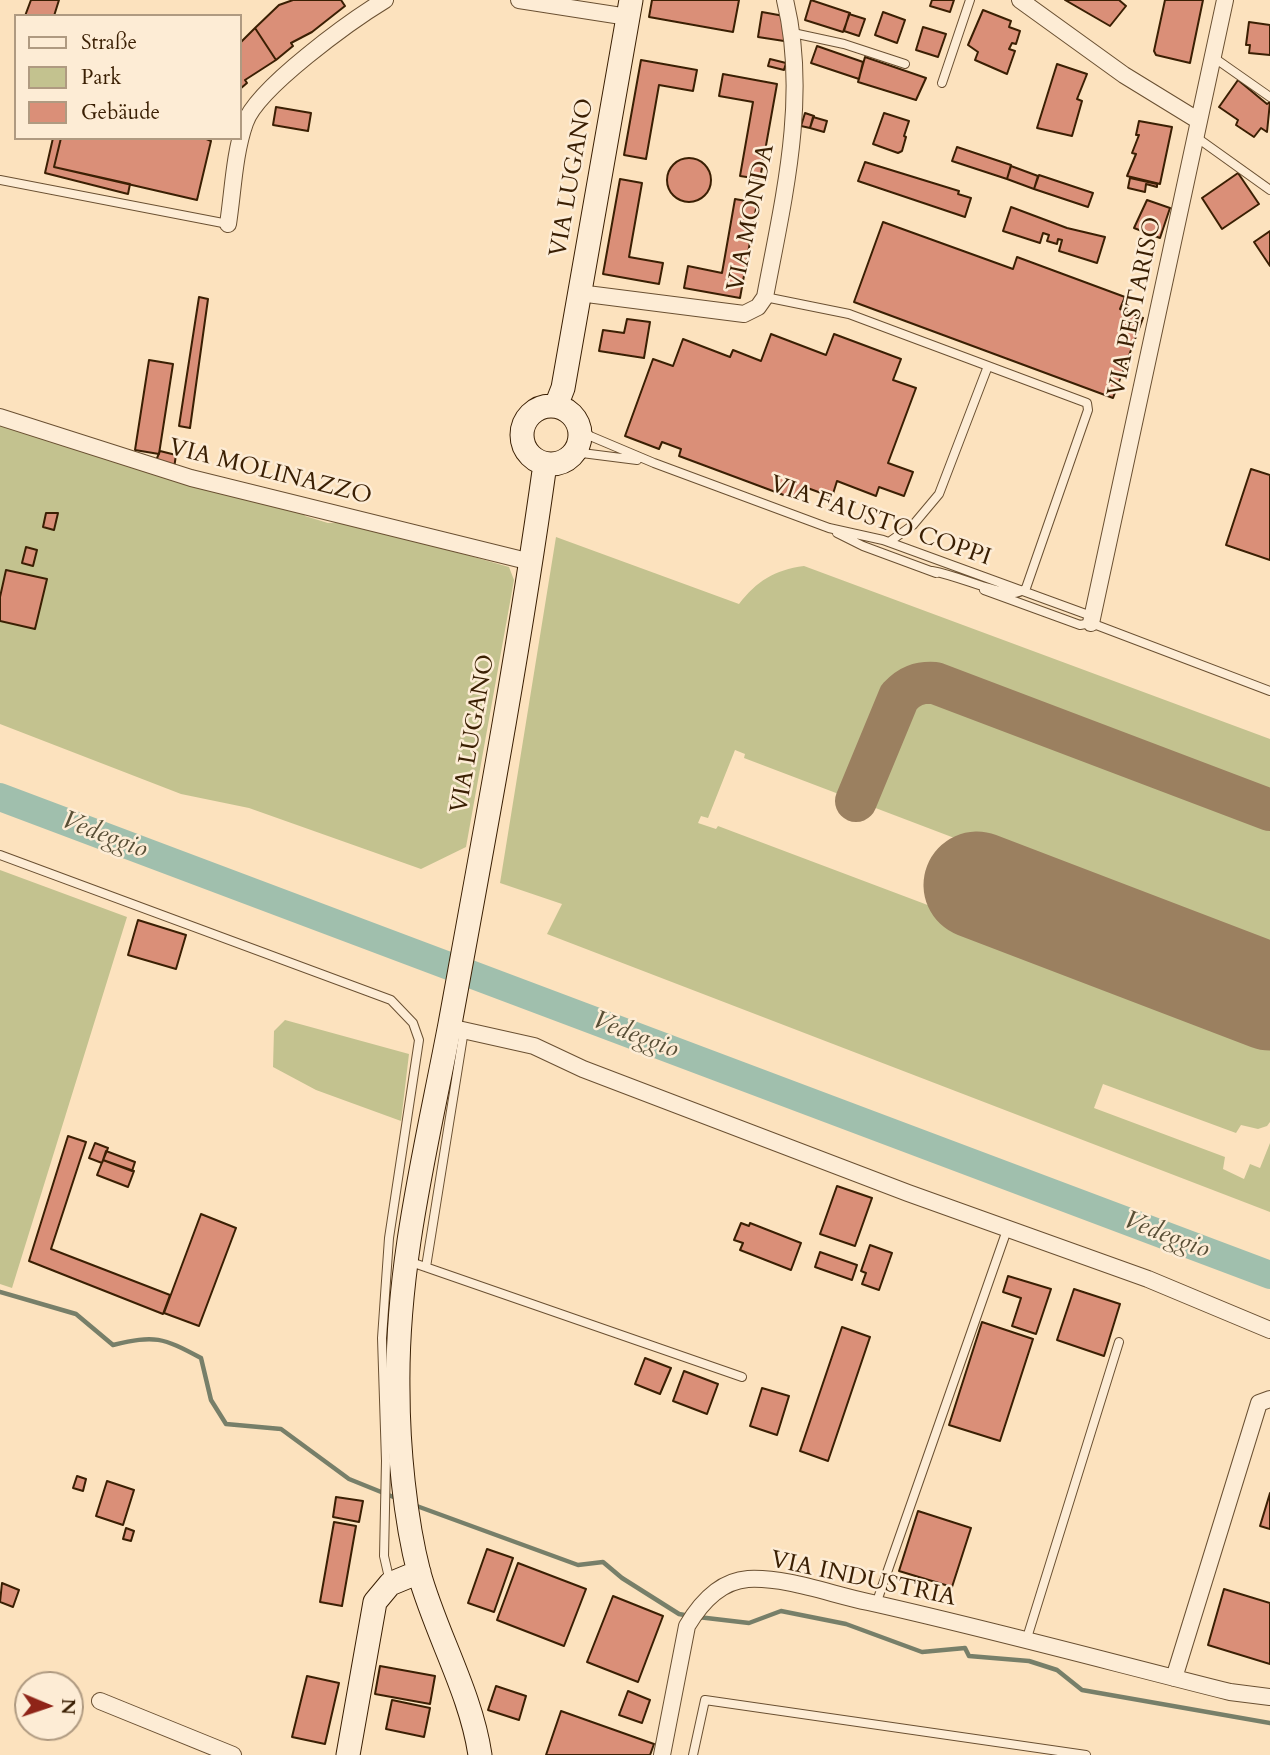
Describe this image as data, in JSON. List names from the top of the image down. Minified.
{"streets":{"main road":["VIA LUGANO"],"street":["VIA MONDA","VIA PESTARISO","VIA MOLINAZZO","VIA INDUSTRIA"],"lane":["VIA FAUSTO COPPI"]},"crossings":[["VIA LUGANO","VIA MONDA"],["VIA LUGANO","VIA MOLINAZZO"],["VIA LUGANO","VIA FAUSTO COPPI"],["VIA PESTARISO","VIA FAUSTO COPPI"]],"water":["Vedeggio"],"legend":["Straße","Park","Gebäude"],"north":"right"}
